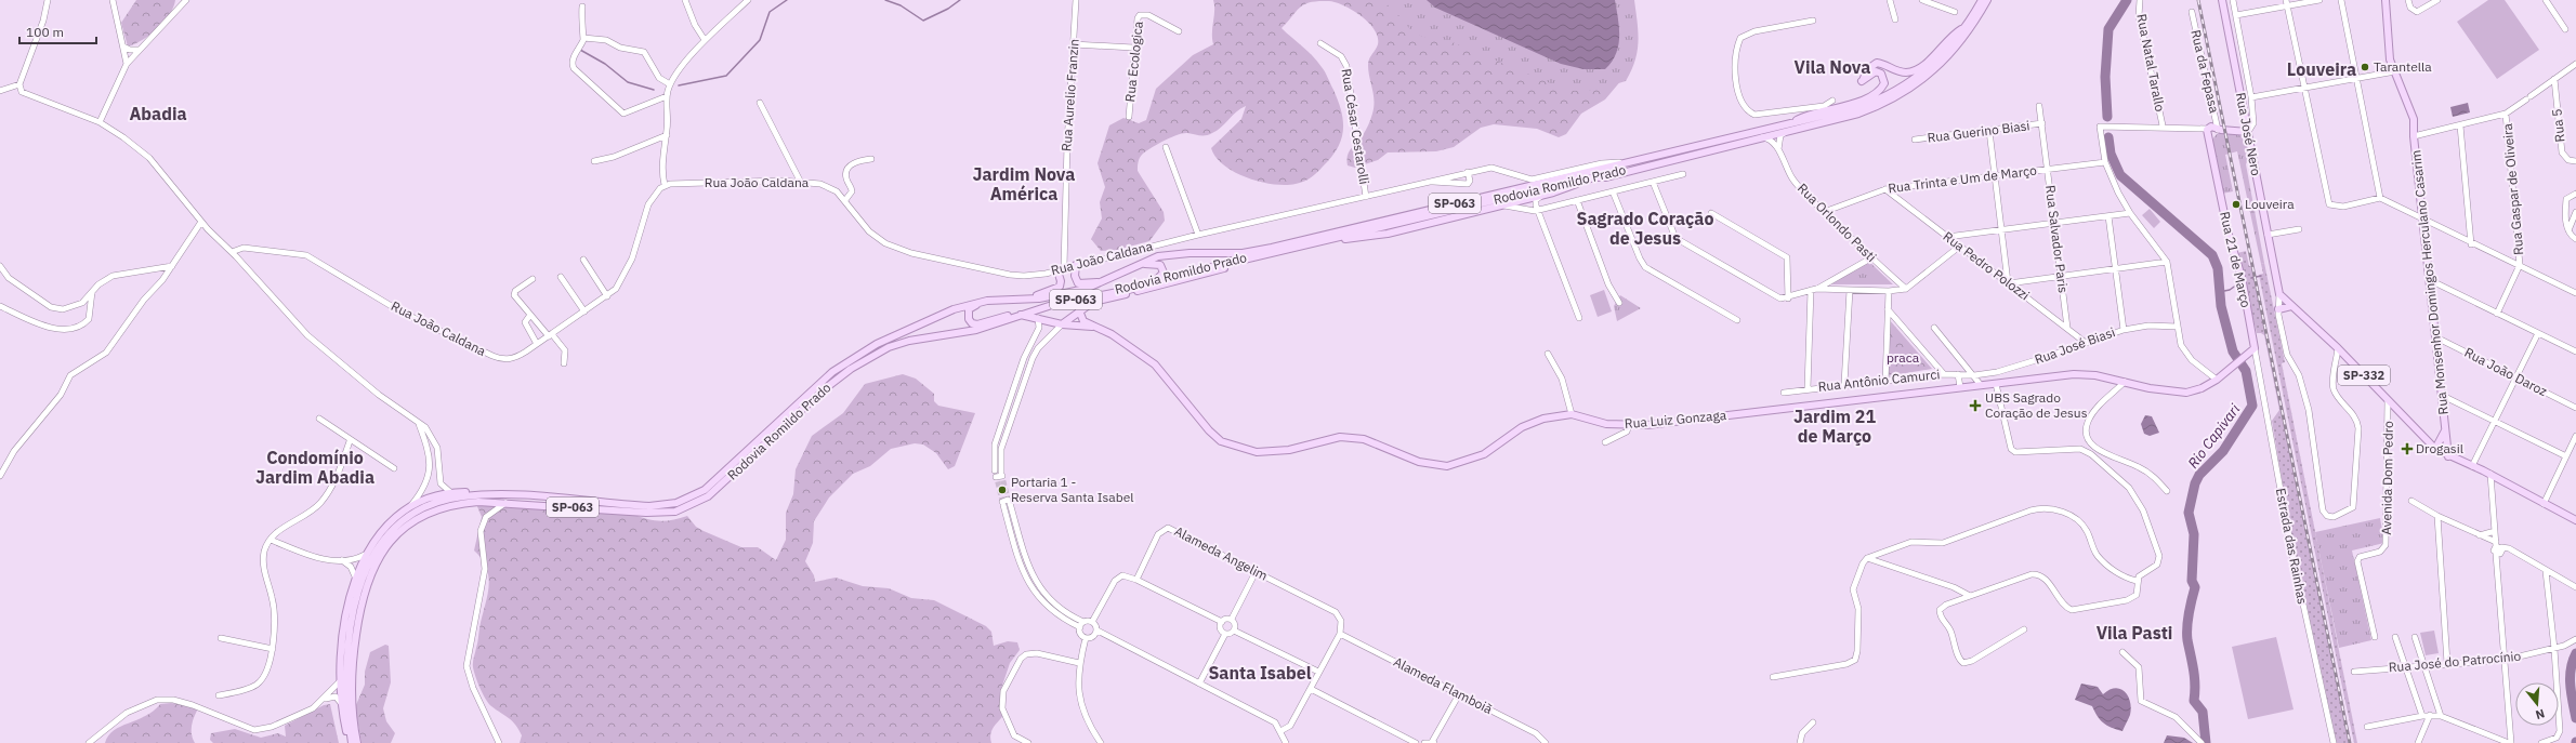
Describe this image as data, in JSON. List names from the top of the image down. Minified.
{"streets":{"main road":["Rua José Nero","Rodovia Romildo Prado","SP-063","Rua 21 de Março","Rua Monsenhor Domingos Herculano Casarim","SP-332","Rua Luiz Gonzaga"],"street":["Rua Ecologica","Rua Natal Tarallo","Rua da Fepasa","Rua Aurelio Franzin","Rua 5","Rua César Cestarolli","Rua Guerino Biasi","Rua Trinta e Um de Março","Rua João Caldana","Rua Gaspar de Oliveira","Rua Orlondo Pasti","Rua Salvador Paris","Rua Pedro Polozzi","Rua José Biasi","Rua João Daroz","Rua Antônio Camurci","Avenida Dom Pedro","Estrada das Rainhas","Alameda Angelim","Rua José do Patrocínio","Alameda Flamboiã"]},"crossings":[["Rua da Fepasa","Rua 21 de Março"],["Rua Aurelio Franzin","Rua João Caldana"],["Rua César Cestarolli","Rua João Caldana"],["Rua Guerino Biasi","Rua Salvador Paris"],["Rua José Nero","SP-332"],["Rua Trinta e Um de Março","Rua Orlondo Pasti"],["Rua Trinta e Um de Março","Rua Salvador Paris"],["Rua Trinta e Um de Março","Rua Pedro Polozzi"],["Rua João Caldana","Rodovia Romildo Prado"],["Rodovia Romildo Prado","Rua Luiz Gonzaga"],["Rua Salvador Paris","Rua Pedro Polozzi"],["Rua 21 de Março","Rua Luiz Gonzaga"],["Rua 21 de Março","Estrada das Rainhas"],["Rua Pedro Polozzi","Rua José Biasi"],["Rua Monsenhor Domingos Herculano Casarim","Rua João Daroz"],["Rua Monsenhor Domingos Herculano Casarim","SP-332"],["Rua José Biasi","Rua Antônio Camurci"],["SP-332","Avenida Dom Pedro"],["Rua Luiz Gonzaga","Estrada das Rainhas"],["Alameda Angelim","Alameda Flamboiã"]],"districts":["Vila Nova","Louveira","Abadia","Jardim Nova América","Sagrado Coração de Jesus","Jardim 21 de Março","Condomínio Jardim Abadia","Vila Pasti","Santa Isabel"],"water":["Rio Capivari"],"parks":["praca"],"places":{"other":["Tarantella","Louveira","Portaria 1 - Reserva Santa Isabel"],"health":["UBS Sagrado Coração de Jesus","Drogasil"]},"scale_bar":"100 m","north":"bottom"}
